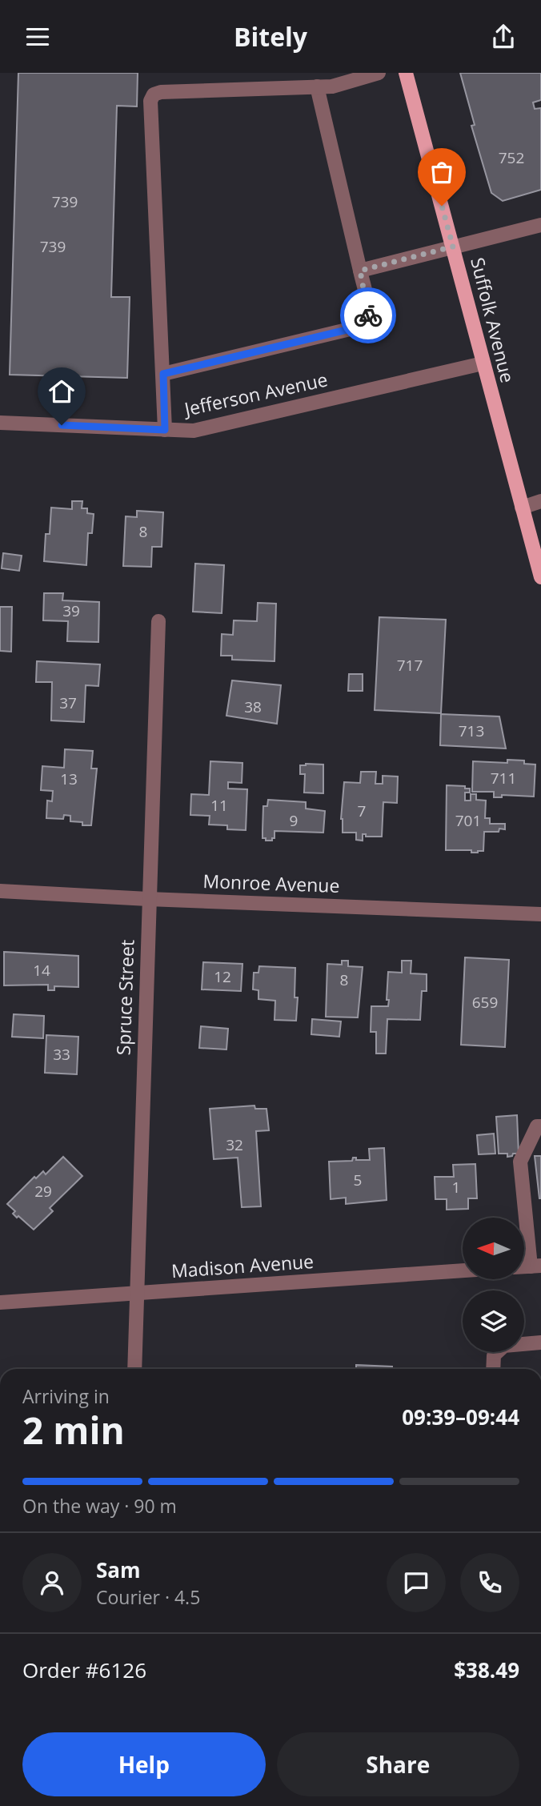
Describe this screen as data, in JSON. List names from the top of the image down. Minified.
{"streets":{"main road":["Suffolk Avenue"],"street":["Jefferson Avenue","Monroe Avenue","Spruce Street","Madison Avenue"]},"crossings":[["Suffolk Avenue","Jefferson Avenue"],["Monroe Avenue","Spruce Street"],["Spruce Street","Madison Avenue"]],"house_numbers":["752","739","739","8","39","717","37","38","713","711","13","11","7","9","701","14","12","8","659","33","32","5","1","29"],"north":"left","page":{"header":"Bitely","heading":["2 min","Arriving in","09:39–09:44"],"panel":["Sam","Courier · 4.5","Order #6126","$38.49"],"bar":"On the way · 90 m","buttons":["Help","Share"]}}
